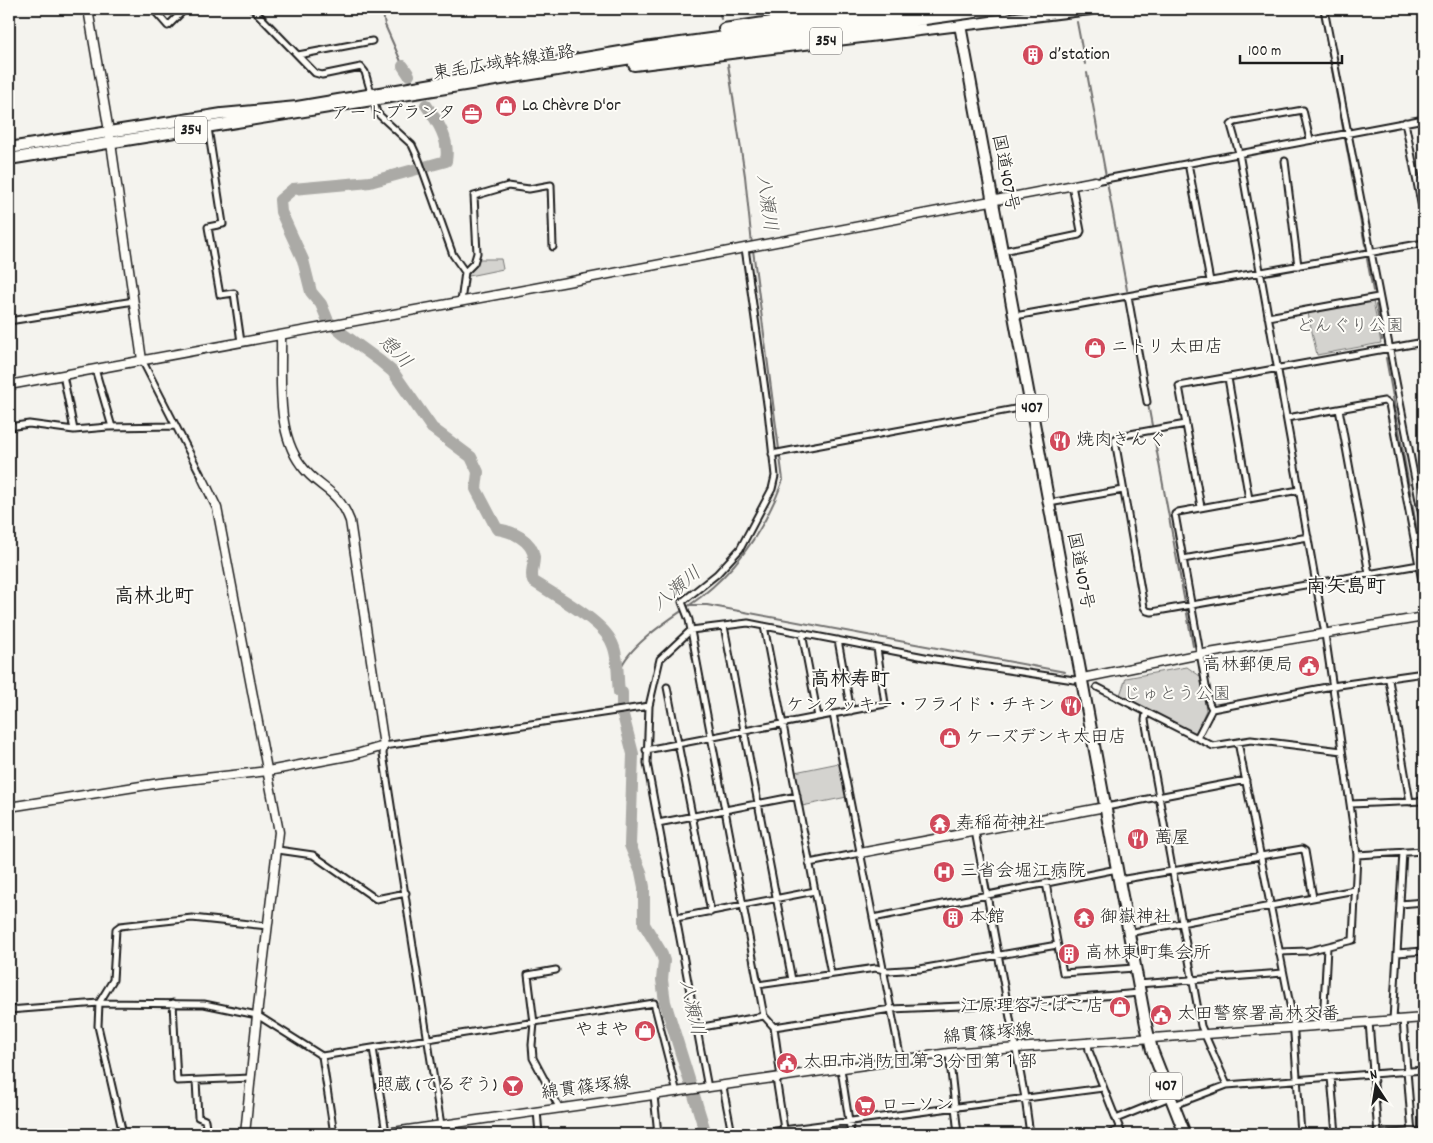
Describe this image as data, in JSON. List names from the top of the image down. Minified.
{"streets":{"highway":["354","東毛広域幹線道路","国道407号","407"],"street":["綿貫篠塚線"]},"crossings":[["354","東毛広域幹線道路"],["354","国道407号"],["国道407号","綿貫篠塚線"]],"districts":["南矢島町","高林北町","高林寿町"],"water":["八瀬川","憩川"],"parks":["どんぐり公園","じゅとう公園"],"places":{"building":["d’station","本館","高林東町集会所"],"shop":["La Chèvre D'or","ニトリ 太田店","ケーズデンキ太田店","江原理容たばこ店","やまや"],"office":["アートプランタ"],"restaurant":["焼肉きんぐ","ケンタッキー・フライド・チキン","萬屋"],"public building":["高林郵便局","太田警察署高林交番","太田市消防団第３分団第１部"],"temple":["寿稲荷神社","御嶽神社"],"hospital":["三省会堀江病院"],"bar":["照蔵 (てるぞう)"],"supermarket":["ローソン"]},"scale_bar":"100 m","north":"top"}
